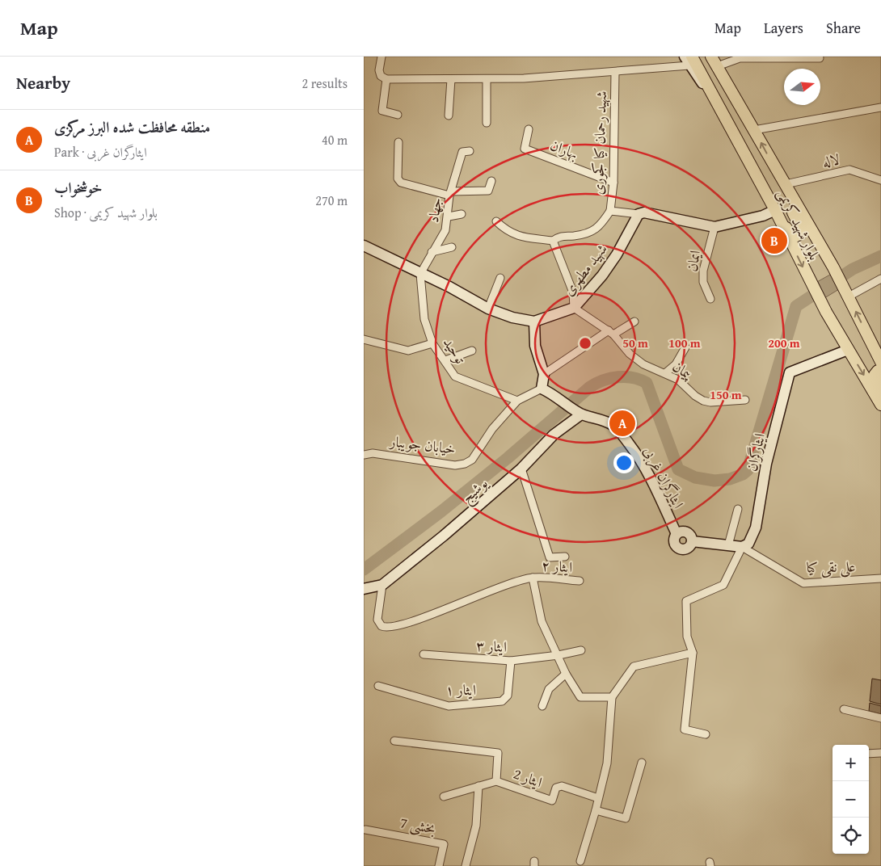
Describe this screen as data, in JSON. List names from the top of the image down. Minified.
{"streets":{"main road":["بلوار شهید کریمی"],"street":["شهید رحمان کیا کجوری","بهاران","لاله","جهاد","ایمان","شهید مطهری","توحید","پیمان","خیابان جویبار","ایثارگران","ایثارگران غربی","یوشیج","ایثار ۲","علی نقی کیا","ایثار ۳","ایثار ۱","ایثار 2","بخشی 7"]},"crossings":[["شهید رحمان کیا کجوری","بهاران"],["شهید رحمان کیا کجوری","شهید مطهری"],["لاله","بلوار شهید کریمی"],["جهاد","شهید مطهری"],["جهاد","توحید"],["بلوار شهید کریمی","ایثارگران"],["شهید مطهری","توحید"],["شهید مطهری","پیمان"],["توحید","خیابان جویبار"],["ایثارگران","علی نقی کیا"],["ایثارگران غربی","یوشیج"],["ایثار ۳","ایثار ۱"]],"north":"right","page":{"header":"Map","nav":["Map","Layers","Share"],"heading":["Nearby","2 results"],"list":[{"mark":"A","name":"منطقه محافظت شده البرز مرکزی","note":"Park · ایثارگران غربی","value":"40 m"},{"mark":"B","name":"خوشخواب","note":"Shop · بلوار شهید کریمی","value":"270 m"}],"pins":["B","A"],"map_buttons":["+","−"]},"rings":["50 m","100 m","200 m","150 m"]}
